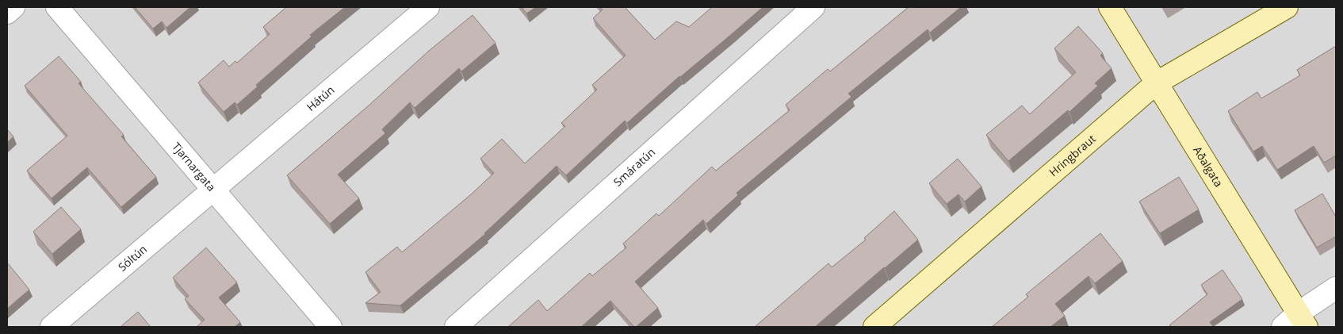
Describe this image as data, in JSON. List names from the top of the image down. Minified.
{"streets":{"main road":["Hringbraut","Aðalgata"],"street":["Hátún","Tjarnargata","Smáratún","Sóltún"]},"crossings":[["Hátún","Tjarnargata"],["Hátún","Sóltún"],["Hringbraut","Aðalgata"],["Tjarnargata","Sóltún"]]}
